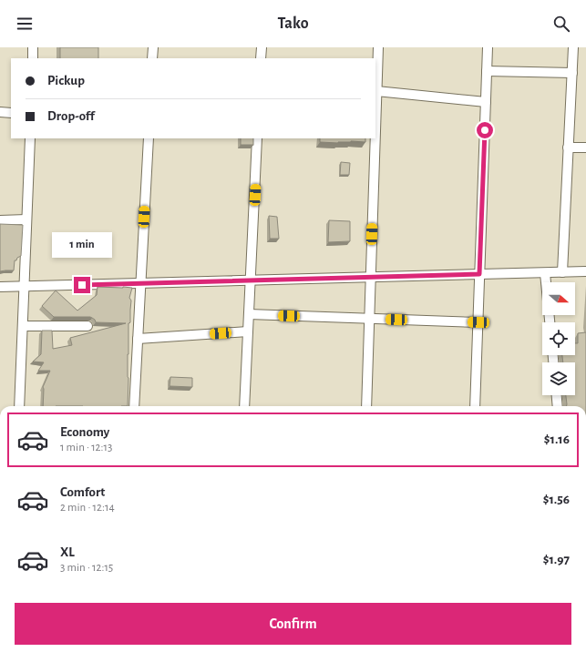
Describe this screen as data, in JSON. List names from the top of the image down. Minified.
{"north":"right","page":{"header":"Tako","banner":["Pickup","Drop-off"],"bubble":"1 min","list":[{"name":"Economy","note":"1 min · 12:13","value":"$1.16"},{"name":"Comfort","note":"2 min · 12:14","value":"$1.56"},{"name":"XL","note":"3 min · 12:15","value":"$1.97"}],"buttons":"Confirm"}}
